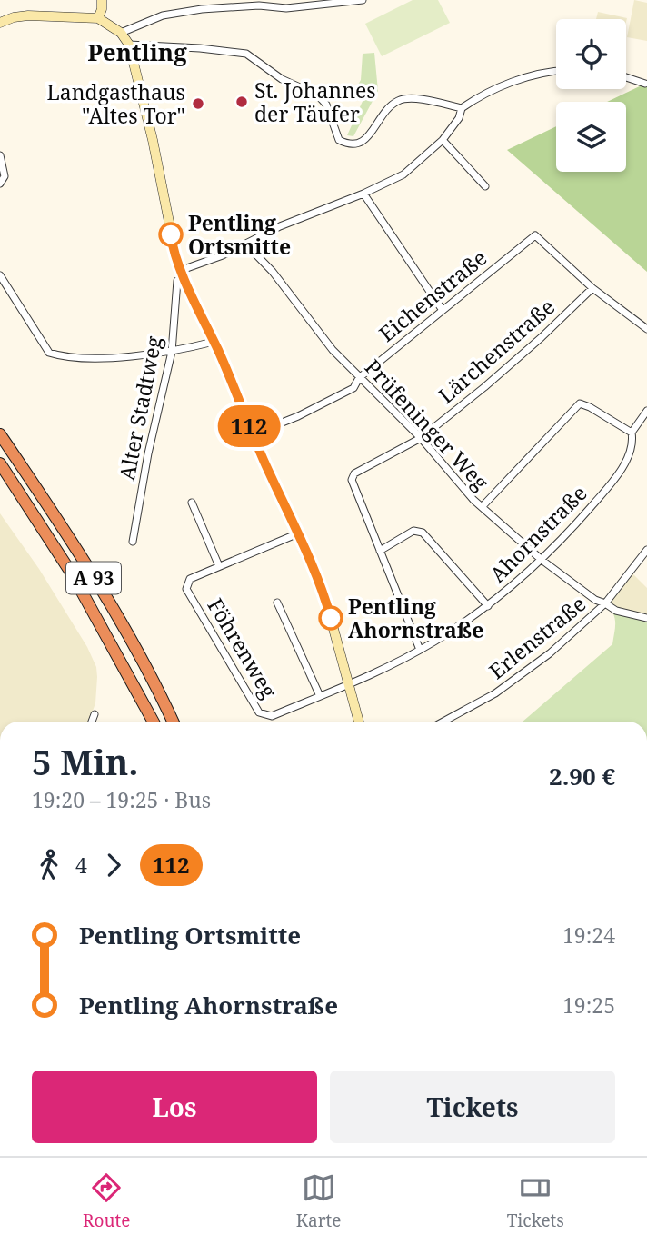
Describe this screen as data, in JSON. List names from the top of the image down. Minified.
{"streets":{"highway":["A 93"],"street":["Eichenstraße","Lärchenstraße","Alter Stadtweg","Prüfeninger Weg","Ahornstraße","Erlenstraße","Föhrenweg"]},"crossings":[["Eichenstraße","Lärchenstraße"],["Eichenstraße","Prüfeninger Weg"],["Lärchenstraße","Prüfeninger Weg"],["Prüfeninger Weg","Ahornstraße"],["Prüfeninger Weg","Erlenstraße"],["Ahornstraße","Föhrenweg"]],"districts":["Pentling"],"places":["St. Johannes der Täufer","Landgasthaus \"Altes Tor\"","Pentling Ortsmitte","Pentling Ahornstraße"],"lines":["bus line 112"],"page":{"on_map":"112","heading":["5 Min.","19:20 – 19:25 · Bus","2.90 €"],"legs":["4","112"],"list":[{"name":"Pentling Ortsmitte","value":"19:24"},{"name":"Pentling Ahornstraße","value":"19:25"}],"buttons":["Los","Tickets"],"tabs":["Route","Karte","Tickets"]}}
